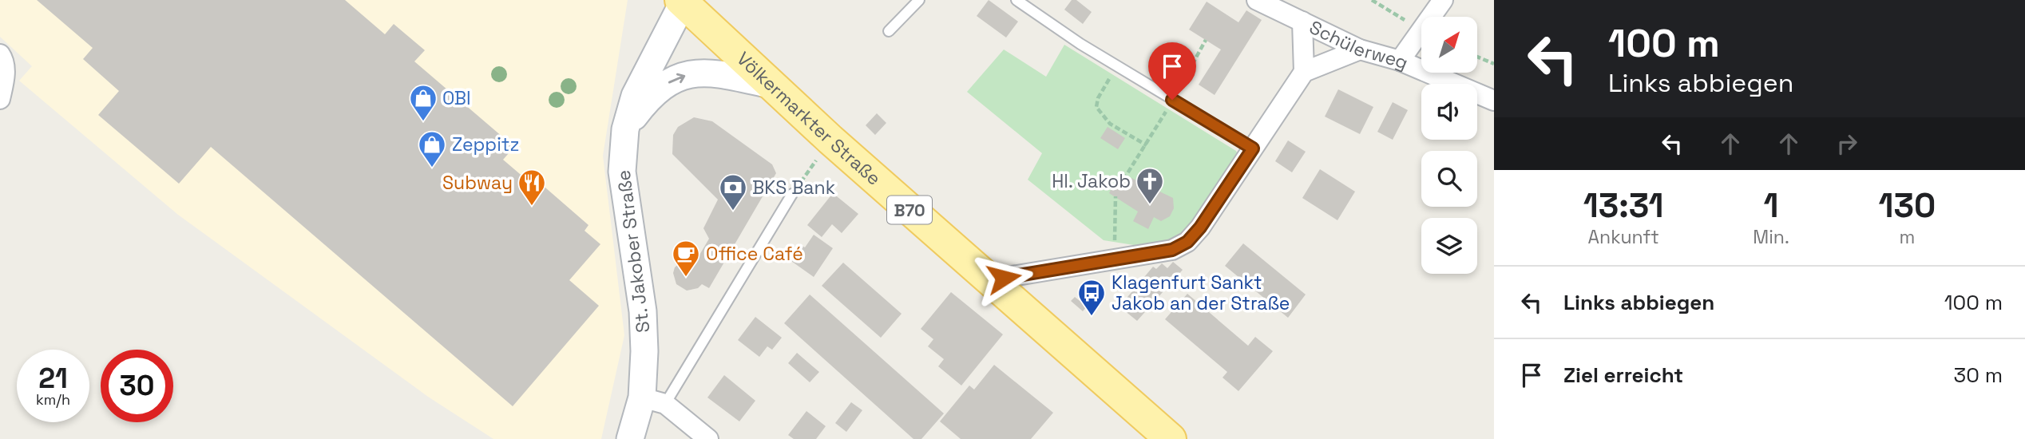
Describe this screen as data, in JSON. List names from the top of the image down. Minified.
{"streets":{"main road":["Völkermarkter Straße","B70","St. Jakober Straße"],"street":["Schülerweg"]},"crossings":[["Völkermarkter Straße","St. Jakober Straße"]],"places":{"shop":["OBI","Zeppitz"],"church":["Hl. Jakob"],"restaurant":["Subway"],"bank":["BKS Bank"],"cafe":["Office Café"],"bus stop":["Klagenfurt Sankt Jakob an der Straße"]},"north":"top right","page":{"turn":["100 m","Links abbiegen"],"eta":["13:31","Ankunft","1","Min.","130","m"],"list":[{"name":"Links abbiegen","value":"100 m"},{"name":"Ziel erreicht","value":"30 m"}],"speed":"21 km/h","limit":"30"}}
